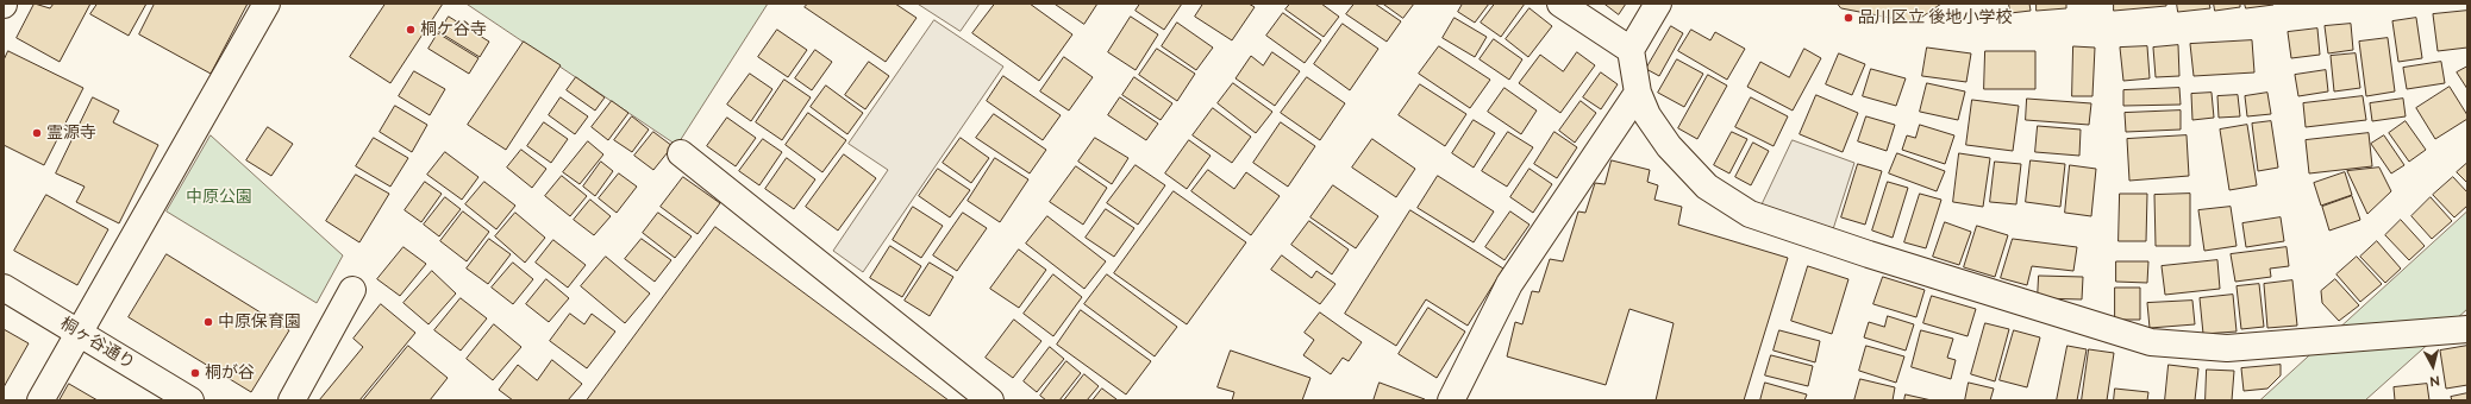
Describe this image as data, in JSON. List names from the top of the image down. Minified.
{"streets":{"street":["桐ヶ谷通り"]},"parks":["中原公園"],"places":["品川区立 後地小学校","桐ケ谷寺","霊源寺","中原保育園","桐が谷"],"north":"bottom"}
